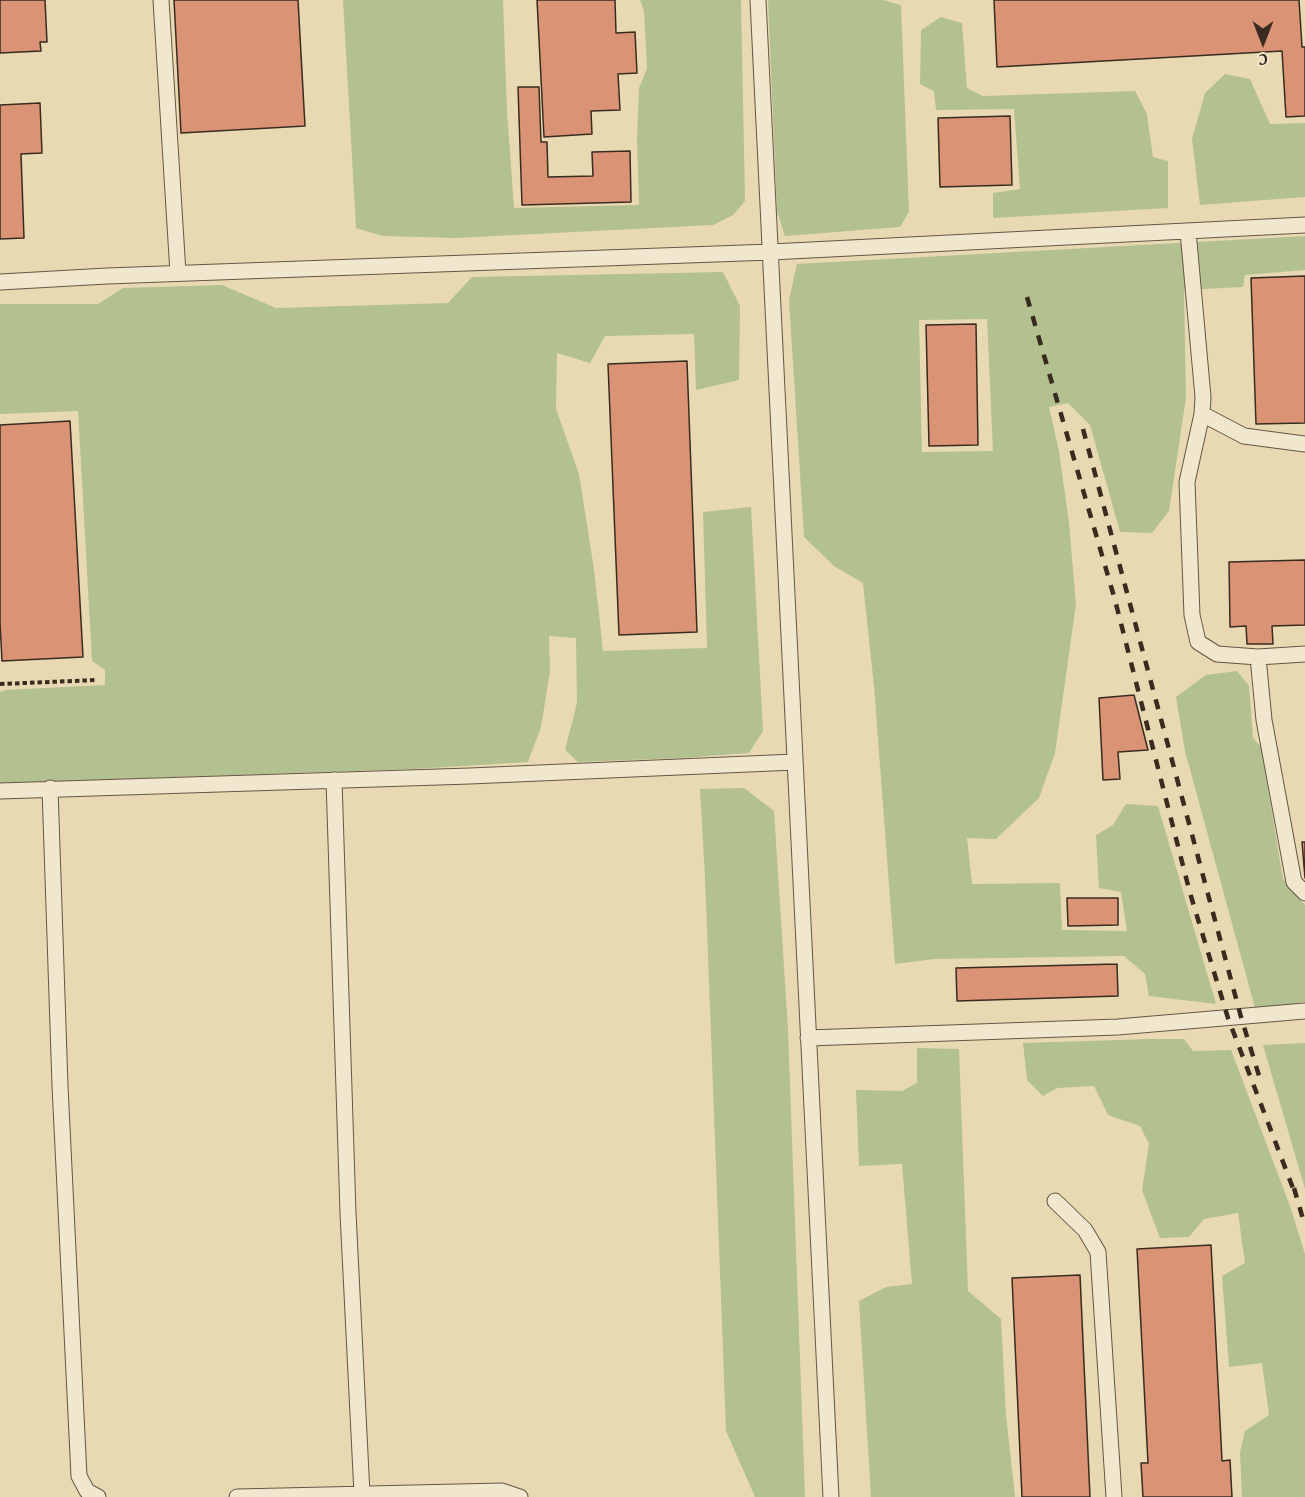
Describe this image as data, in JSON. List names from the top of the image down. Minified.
{"north":"bottom"}
